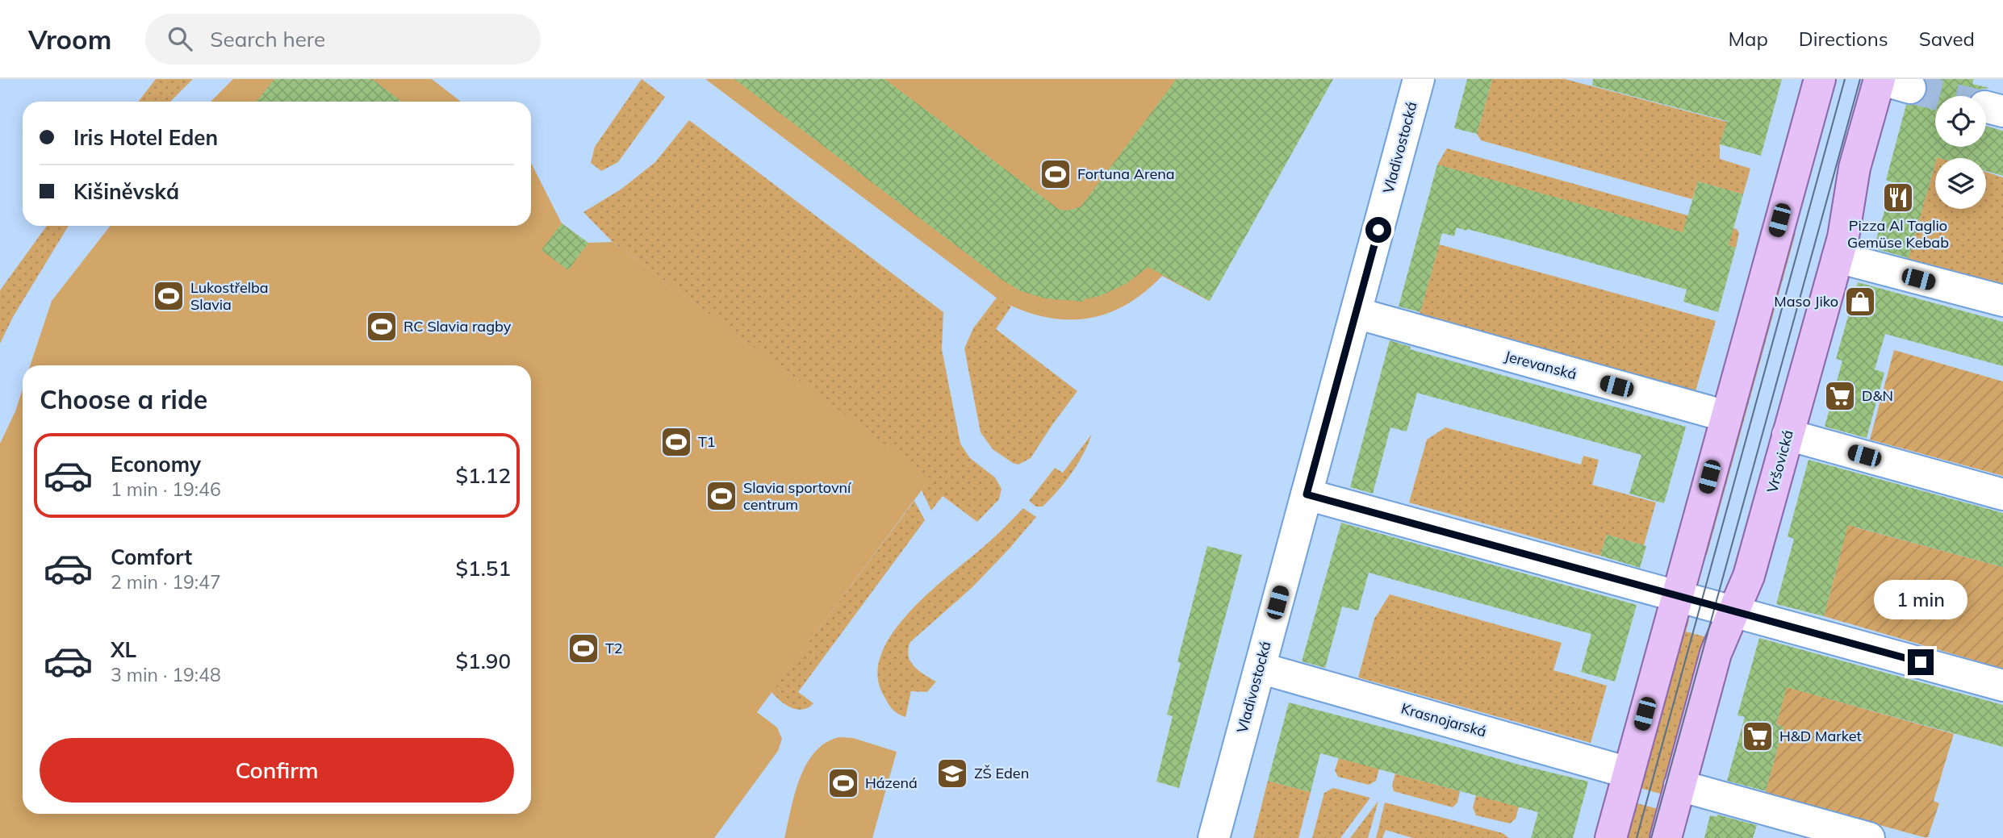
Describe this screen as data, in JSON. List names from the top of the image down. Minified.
{"streets":{"main road":["Vršovická"],"street":["Vladivostocká","Jerevanská","Krasnojarská"]},"crossings":[["Vladivostocká","Jerevanská"],["Vladivostocká","Krasnojarská"]],"places":{"sports":["Fortuna Arena","Lukostřelba Slavia","RC Slavia ragby","T1","Slavia sportovní centrum","T2","Házená"],"restaurant":["Pizza Al Taglio Gemüse Kebab"],"shop":["Maso Jiko"],"supermarket":["D&N","H&D Market"],"school or university":["ZŠ Eden"]},"page":{"header":"Vroom","search":"Search here","nav":["Map","Directions","Saved"],"banner":["Iris Hotel Eden","Kišiněvská"],"heading":"Choose a ride","list":[{"name":"Economy","note":"1 min · 19:46","value":"$1.12"},{"name":"Comfort","note":"2 min · 19:47","value":"$1.51"},{"name":"XL","note":"3 min · 19:48","value":"$1.90"}],"bubble":"1 min","buttons":"Confirm"}}
